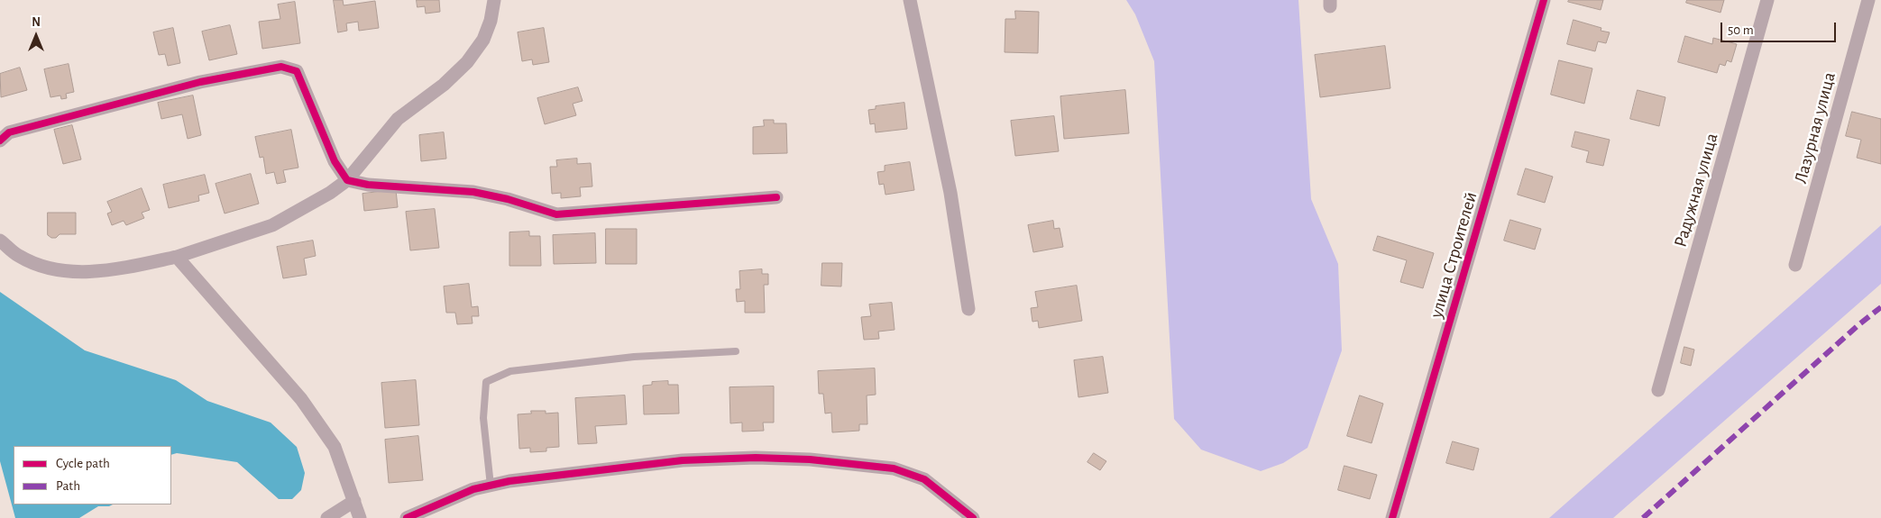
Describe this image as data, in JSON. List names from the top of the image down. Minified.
{"streets":{"street":["Лазурная улица","Радужная улица","улица Строителей"]},"legend":["Cycle path","Path"],"scale_bar":"50 m","north":"top"}
